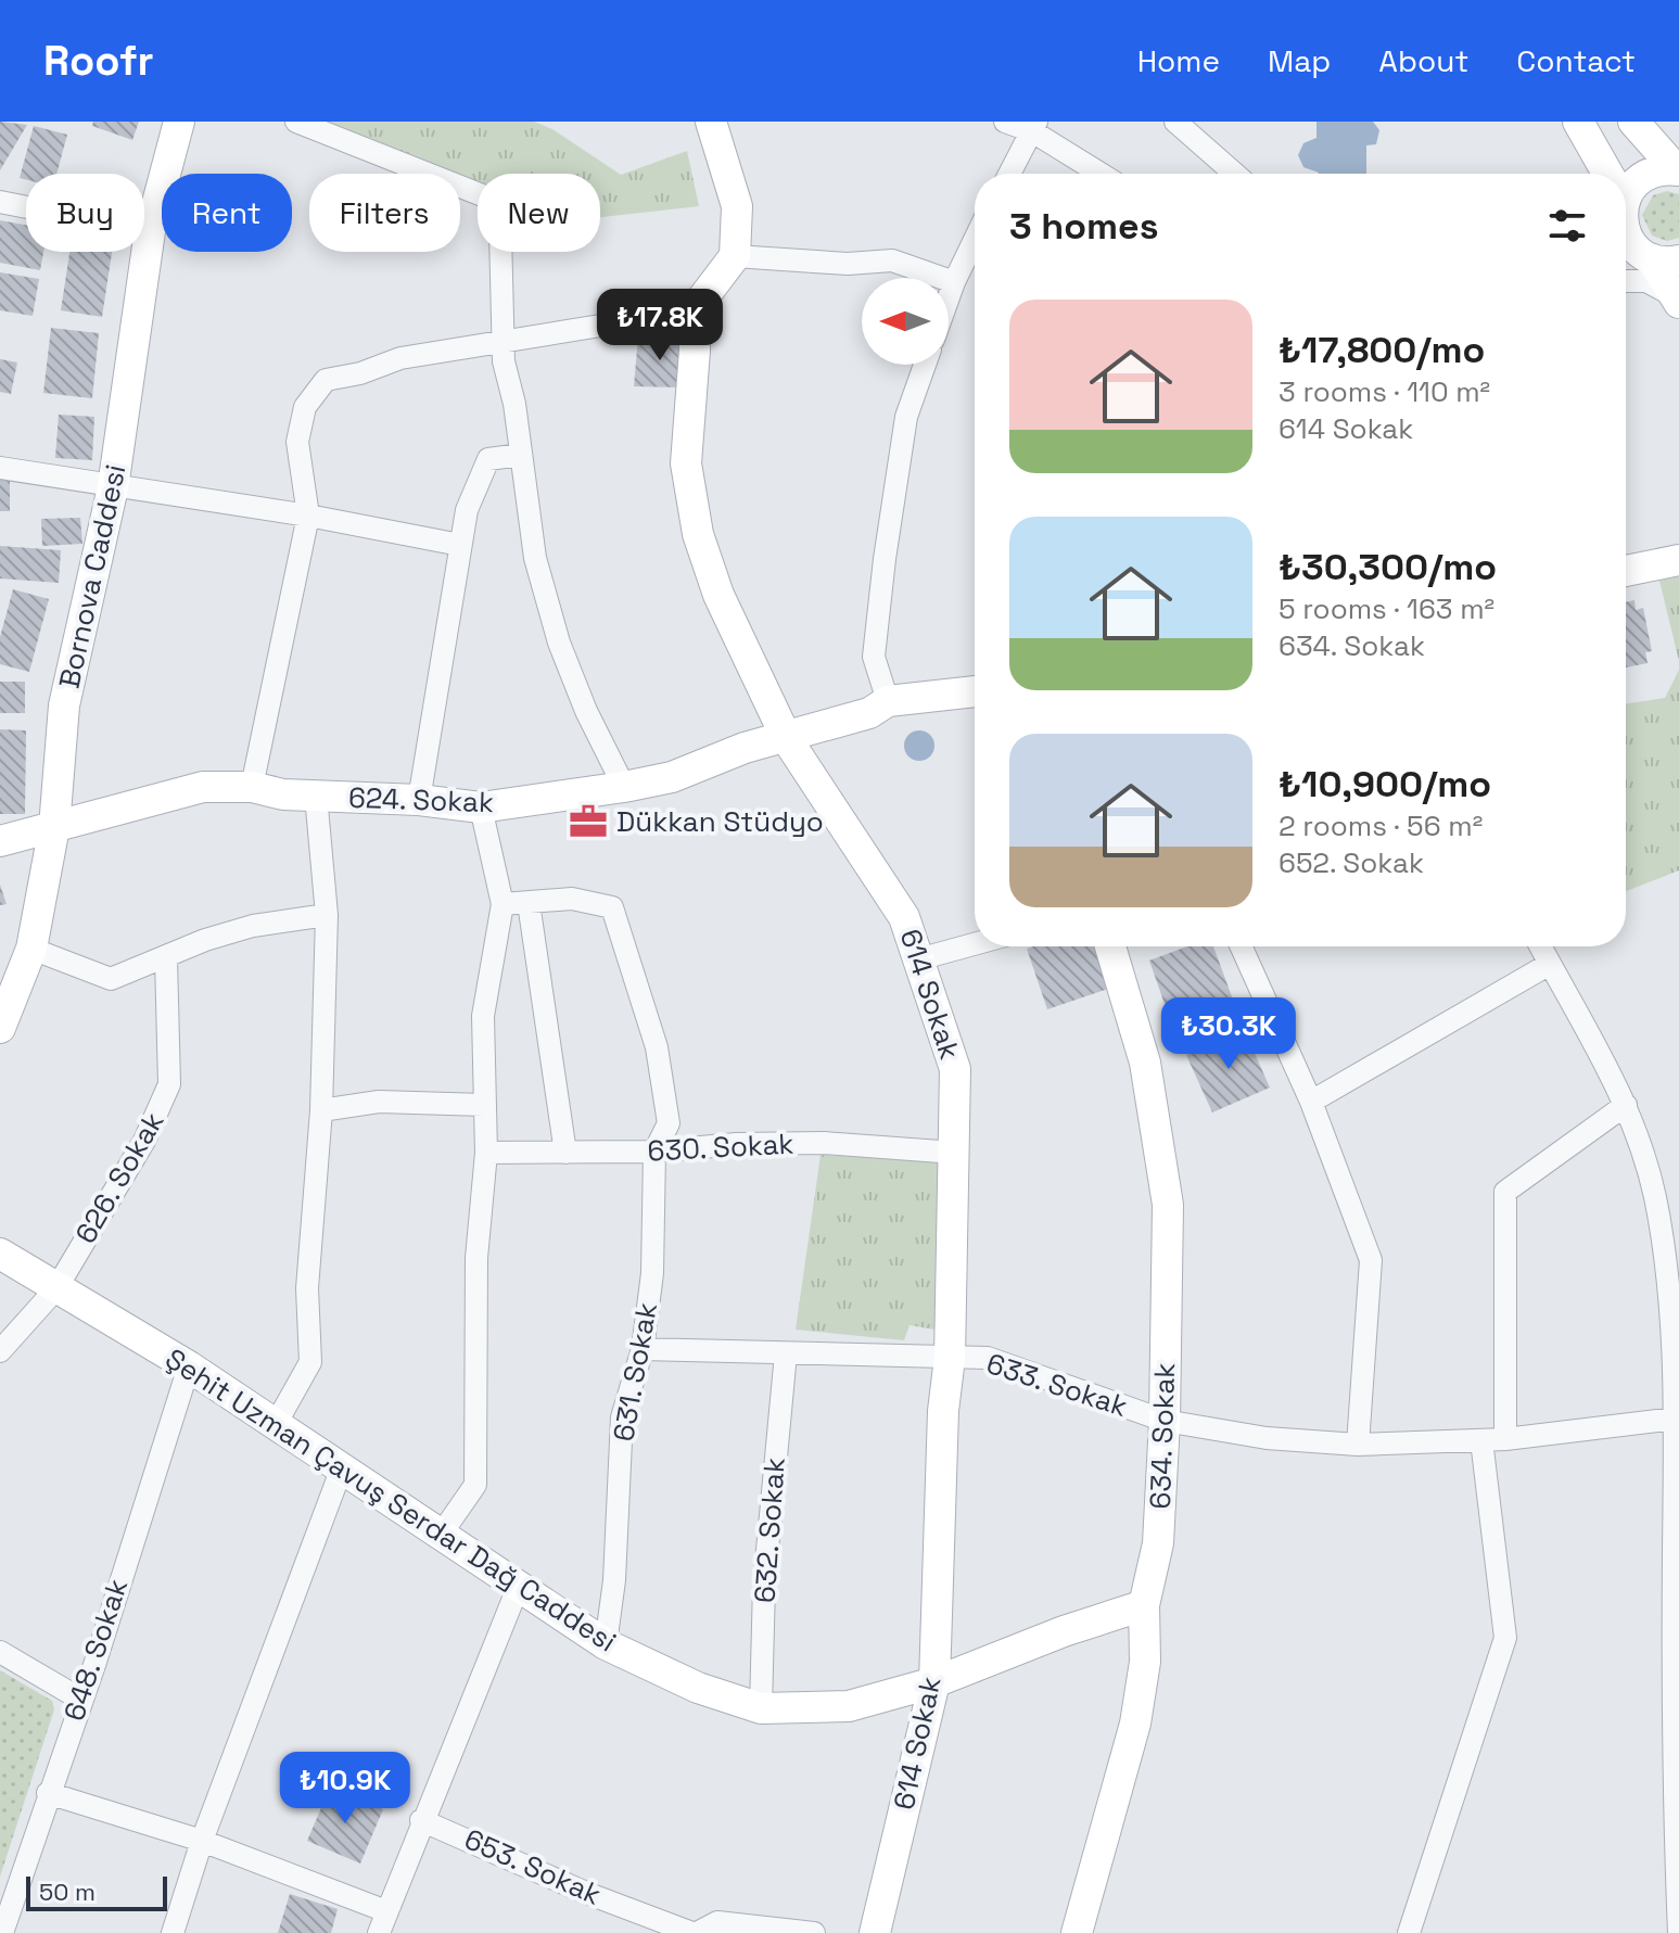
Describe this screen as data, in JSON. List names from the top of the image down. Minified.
{"streets":{"street":["Bornova Caddesi","624. Sokak","614 Sokak","630. Sokak","626. Sokak","631. Sokak","633. Sokak","634. Sokak","Şehit Uzman Çavuş Serdar Dağ Caddesi","632. Sokak","648. Sokak","653. Sokak"]},"crossings":[["Bornova Caddesi","624. Sokak"],["624. Sokak","614 Sokak"],["614 Sokak","630. Sokak"],["614 Sokak","633. Sokak"],["614 Sokak","Şehit Uzman Çavuş Serdar Dağ Caddesi"],["630. Sokak","631. Sokak"],["626. Sokak","Şehit Uzman Çavuş Serdar Dağ Caddesi"],["631. Sokak","633. Sokak"],["631. Sokak","Şehit Uzman Çavuş Serdar Dağ Caddesi"],["633. Sokak","634. Sokak"],["633. Sokak","632. Sokak"],["634. Sokak","Şehit Uzman Çavuş Serdar Dağ Caddesi"],["Şehit Uzman Çavuş Serdar Dağ Caddesi","632. Sokak"],["Şehit Uzman Çavuş Serdar Dağ Caddesi","648. Sokak"]],"places":{"office":["Dükkan Stüdyo"]},"scale_bar":"50 m","north":"left","page":{"header":"Roofr","nav":["Home","Map","About","Contact"],"chip":["Buy","Rent","Filters","New"],"heading":"3 homes","list":[{"name":"₺17,800/mo","note":"3 rooms · 110 m² · 614 Sokak"},{"name":"₺30,300/mo","note":"5 rooms · 163 m² · 634. Sokak"},{"name":"₺10,900/mo","note":"2 rooms · 56 m² · 652. Sokak"}],"price":["₺17.8K","₺30.3K","₺10.9K"],"scale":"50 m"}}
